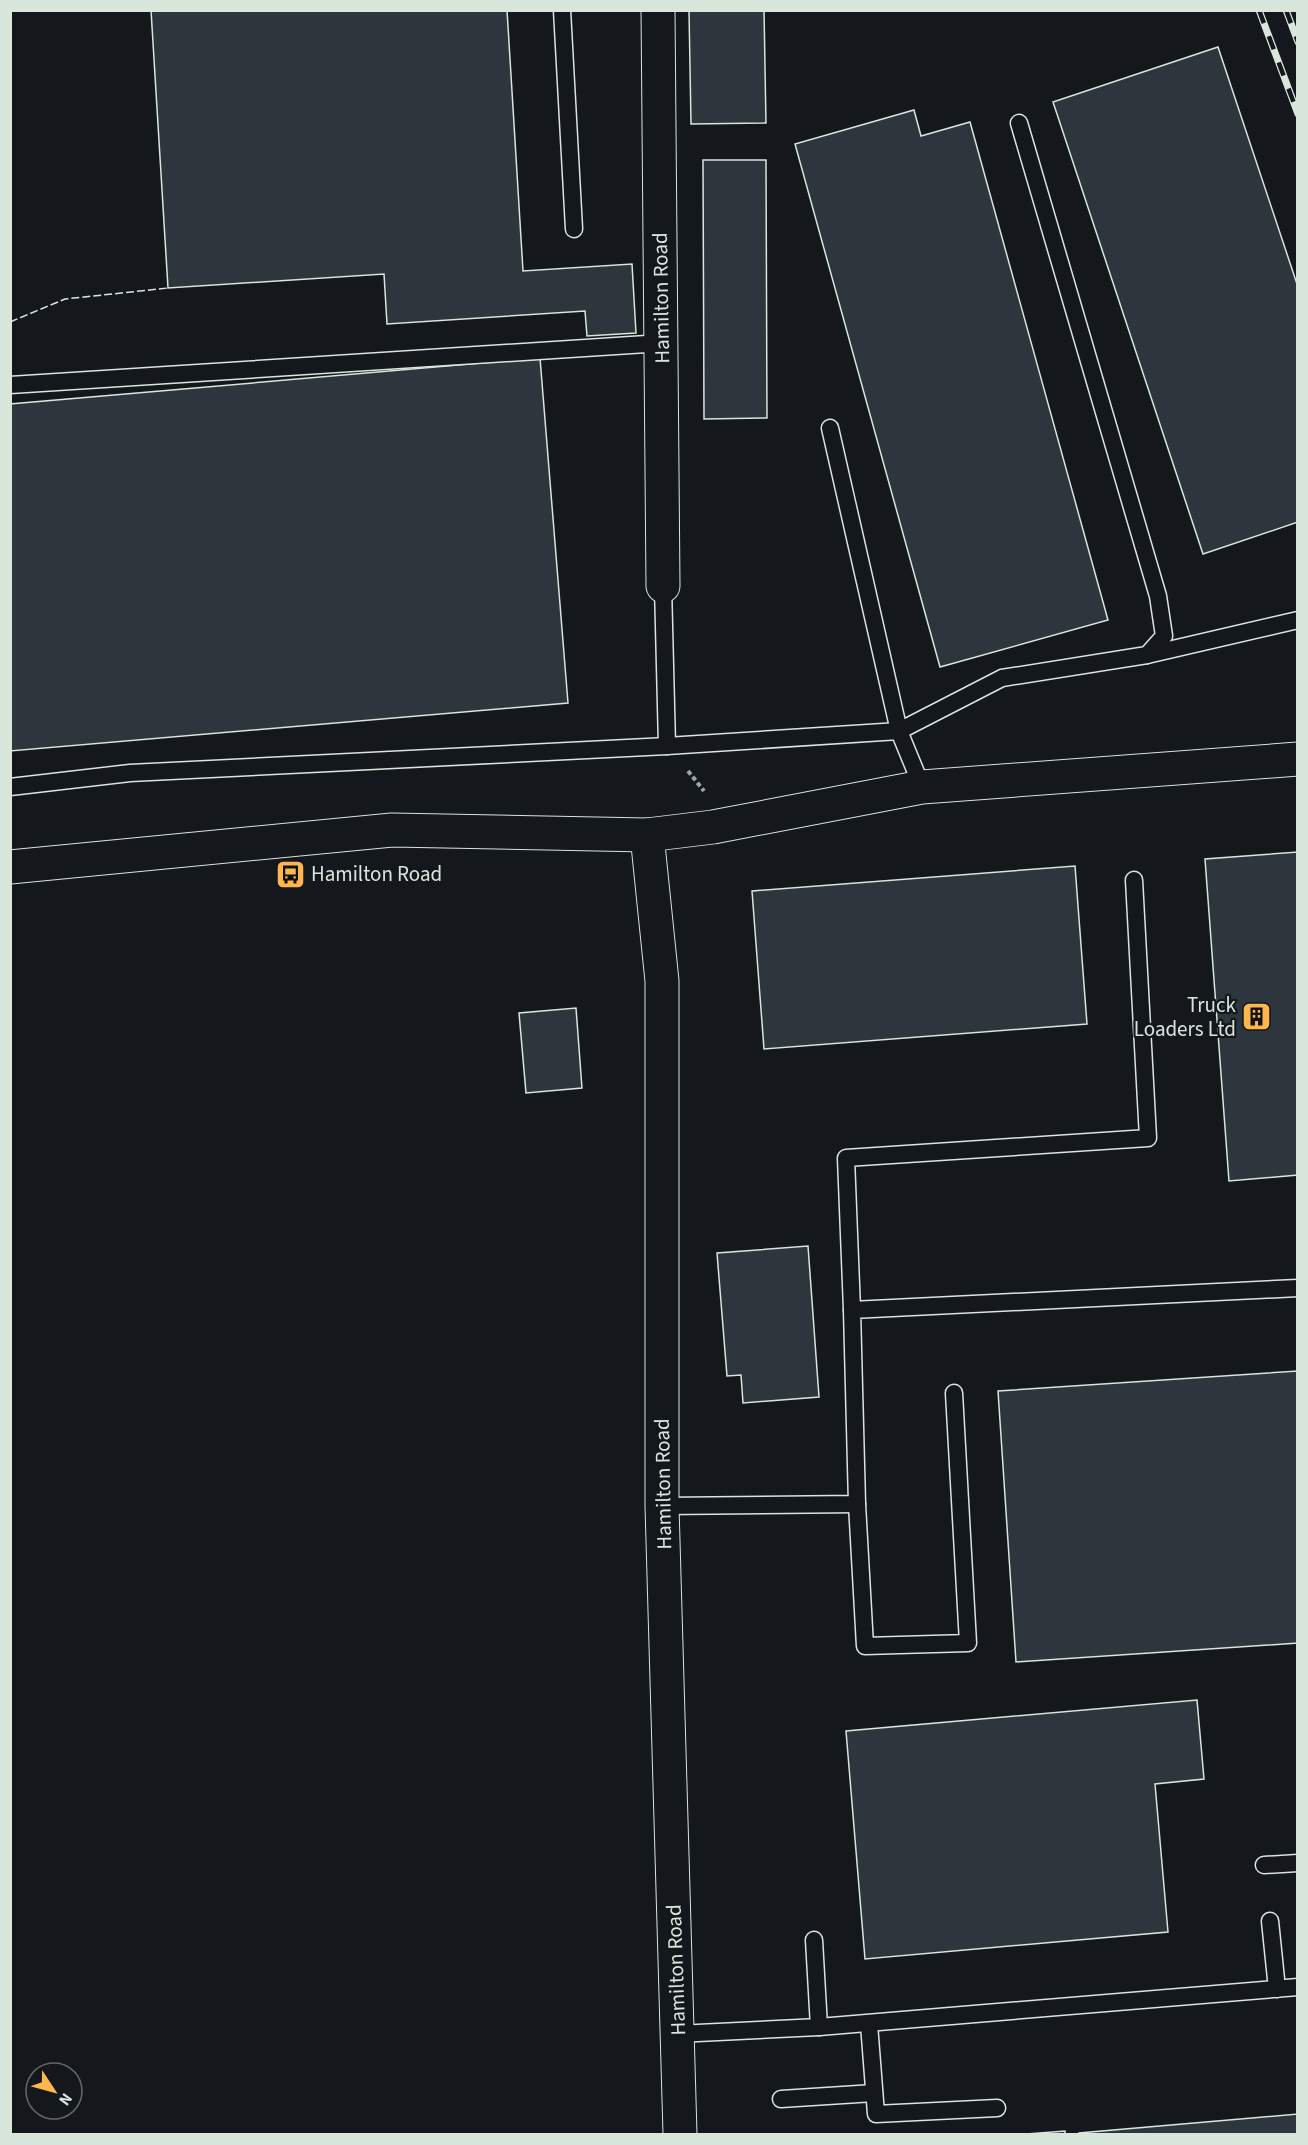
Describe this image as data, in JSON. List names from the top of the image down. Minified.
{"streets":{"street":["Hamilton Road"]},"places":{"bus stop":["Hamilton Road"],"building":["Truck Loaders Ltd"]},"north":"bottom right"}
